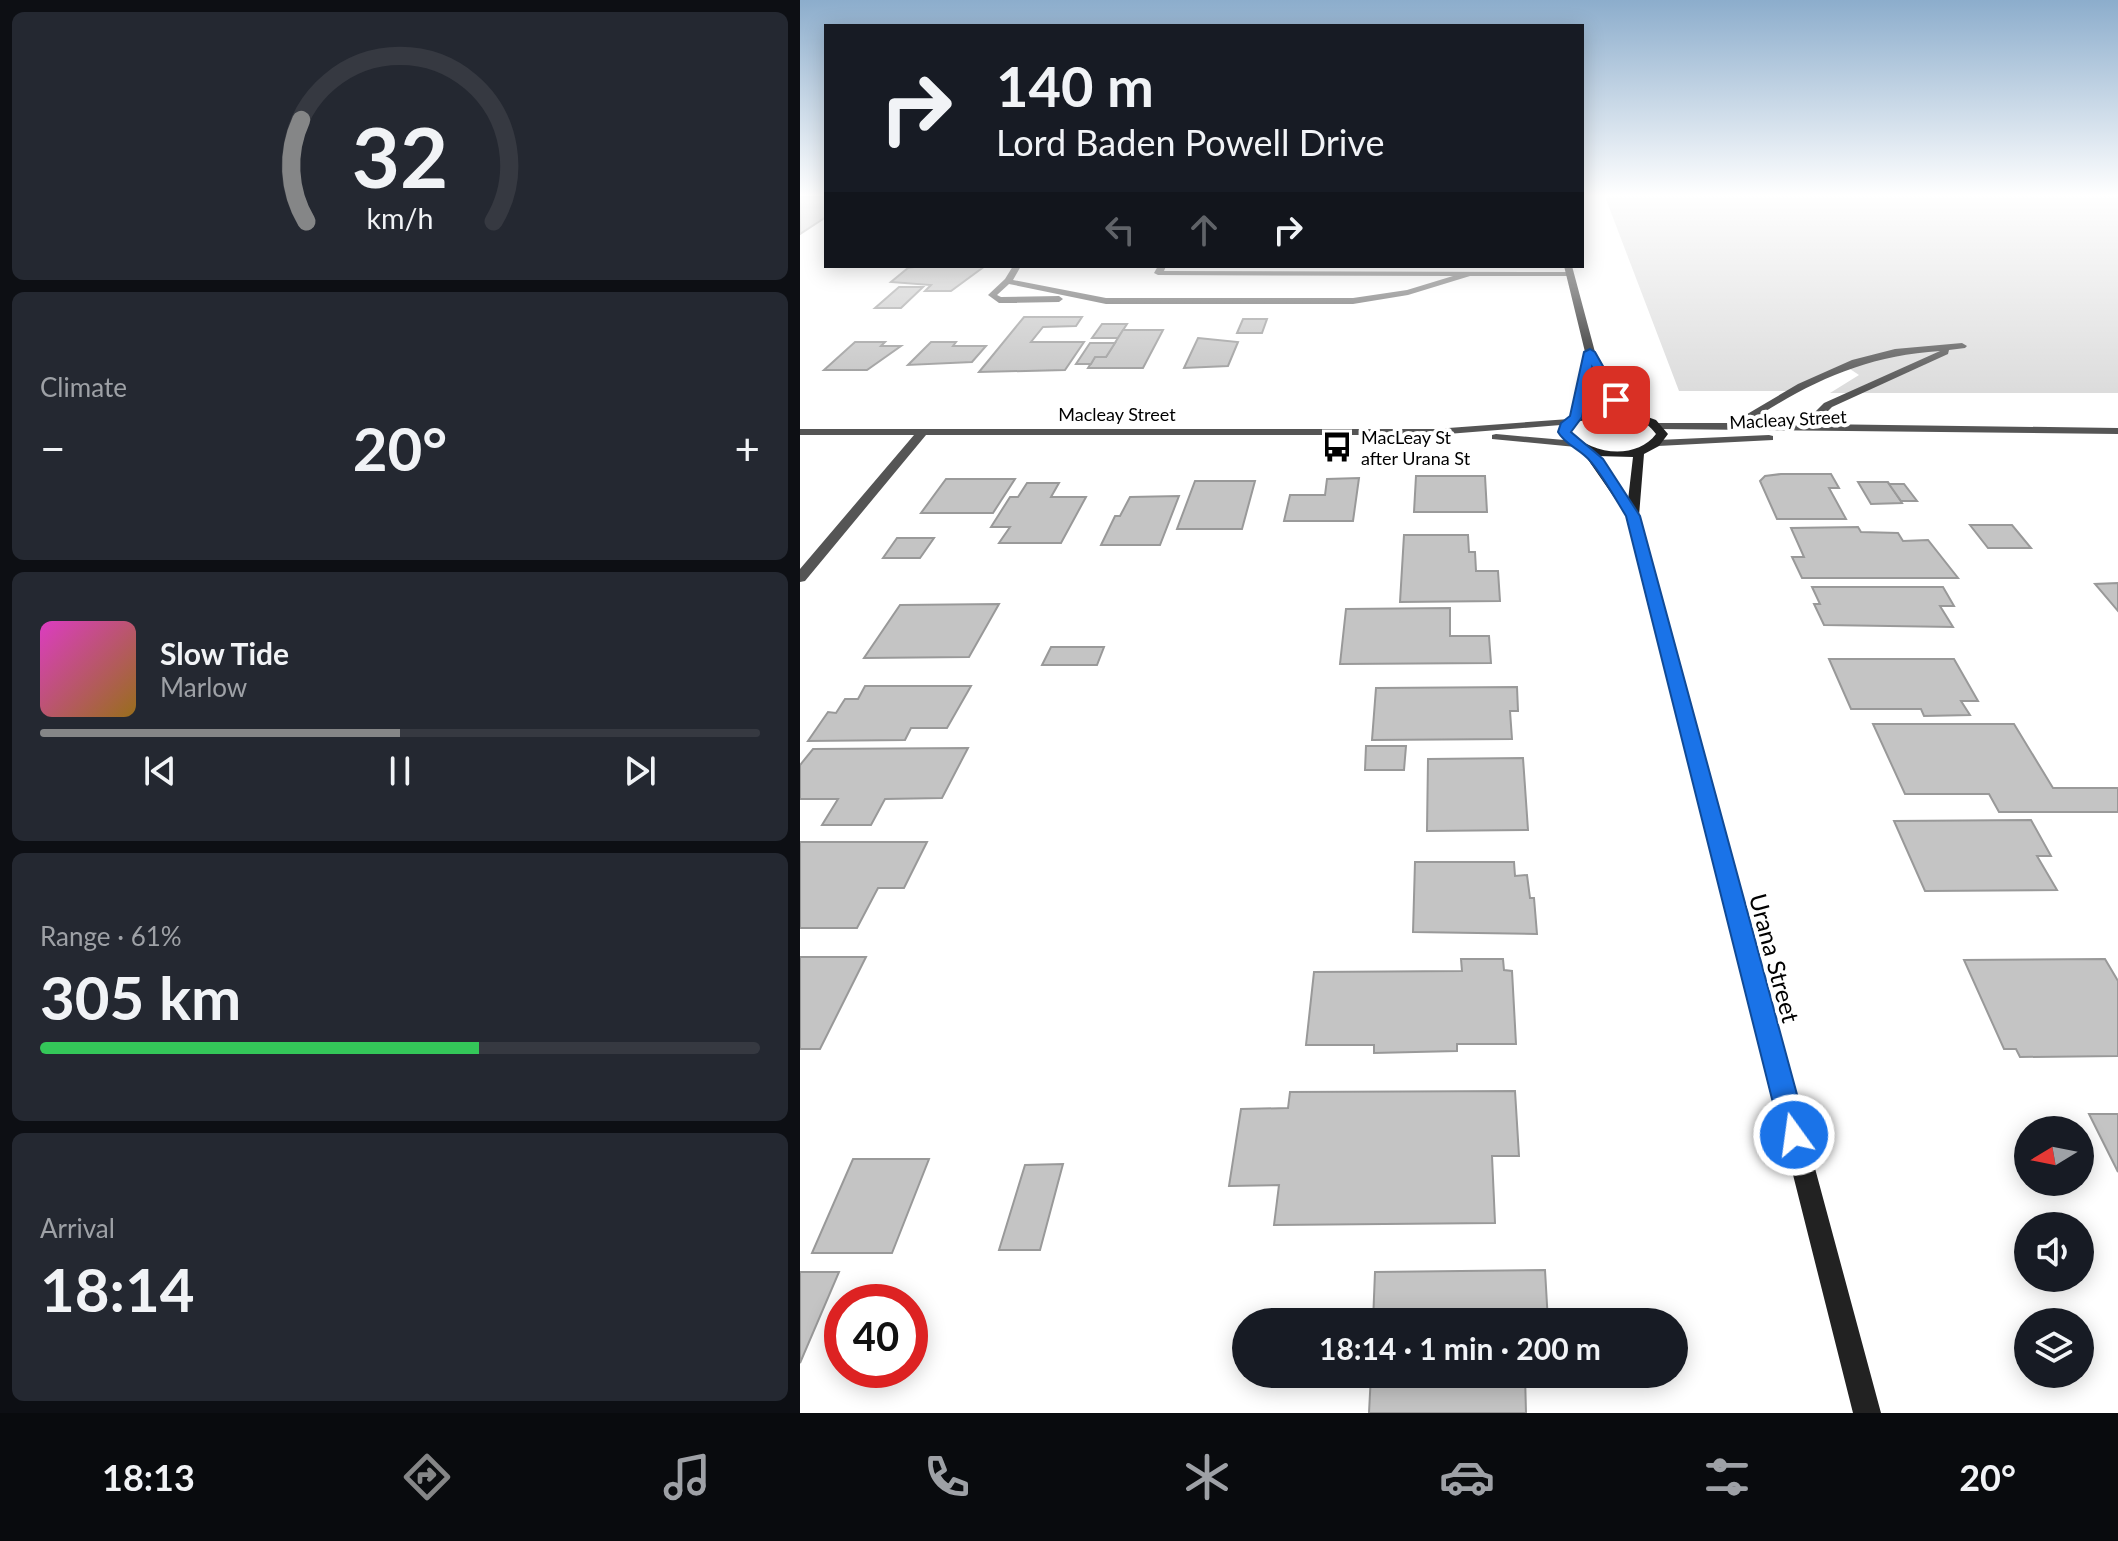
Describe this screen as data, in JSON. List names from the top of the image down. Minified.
{"streets":{"street":["Macleay Street","Urana Street"]},"crossings":[["Macleay Street","Urana Street"]],"places":{"bus stop":["MacLeay St after Urana St"]},"north":"left","page":{"turn":["140 m","Lord Baden Powell Drive"],"tile":["Climate",["Range · 61%","305 km"],["Arrival","18:14"]],"heat":["−","20°","+"],"song":["Slow Tide","Marlow"],"limit":"40","trip":"18:14 · 1 min · 200 m","tabs":["18:13","20°"],"gauge":["32","km/h"]}}
